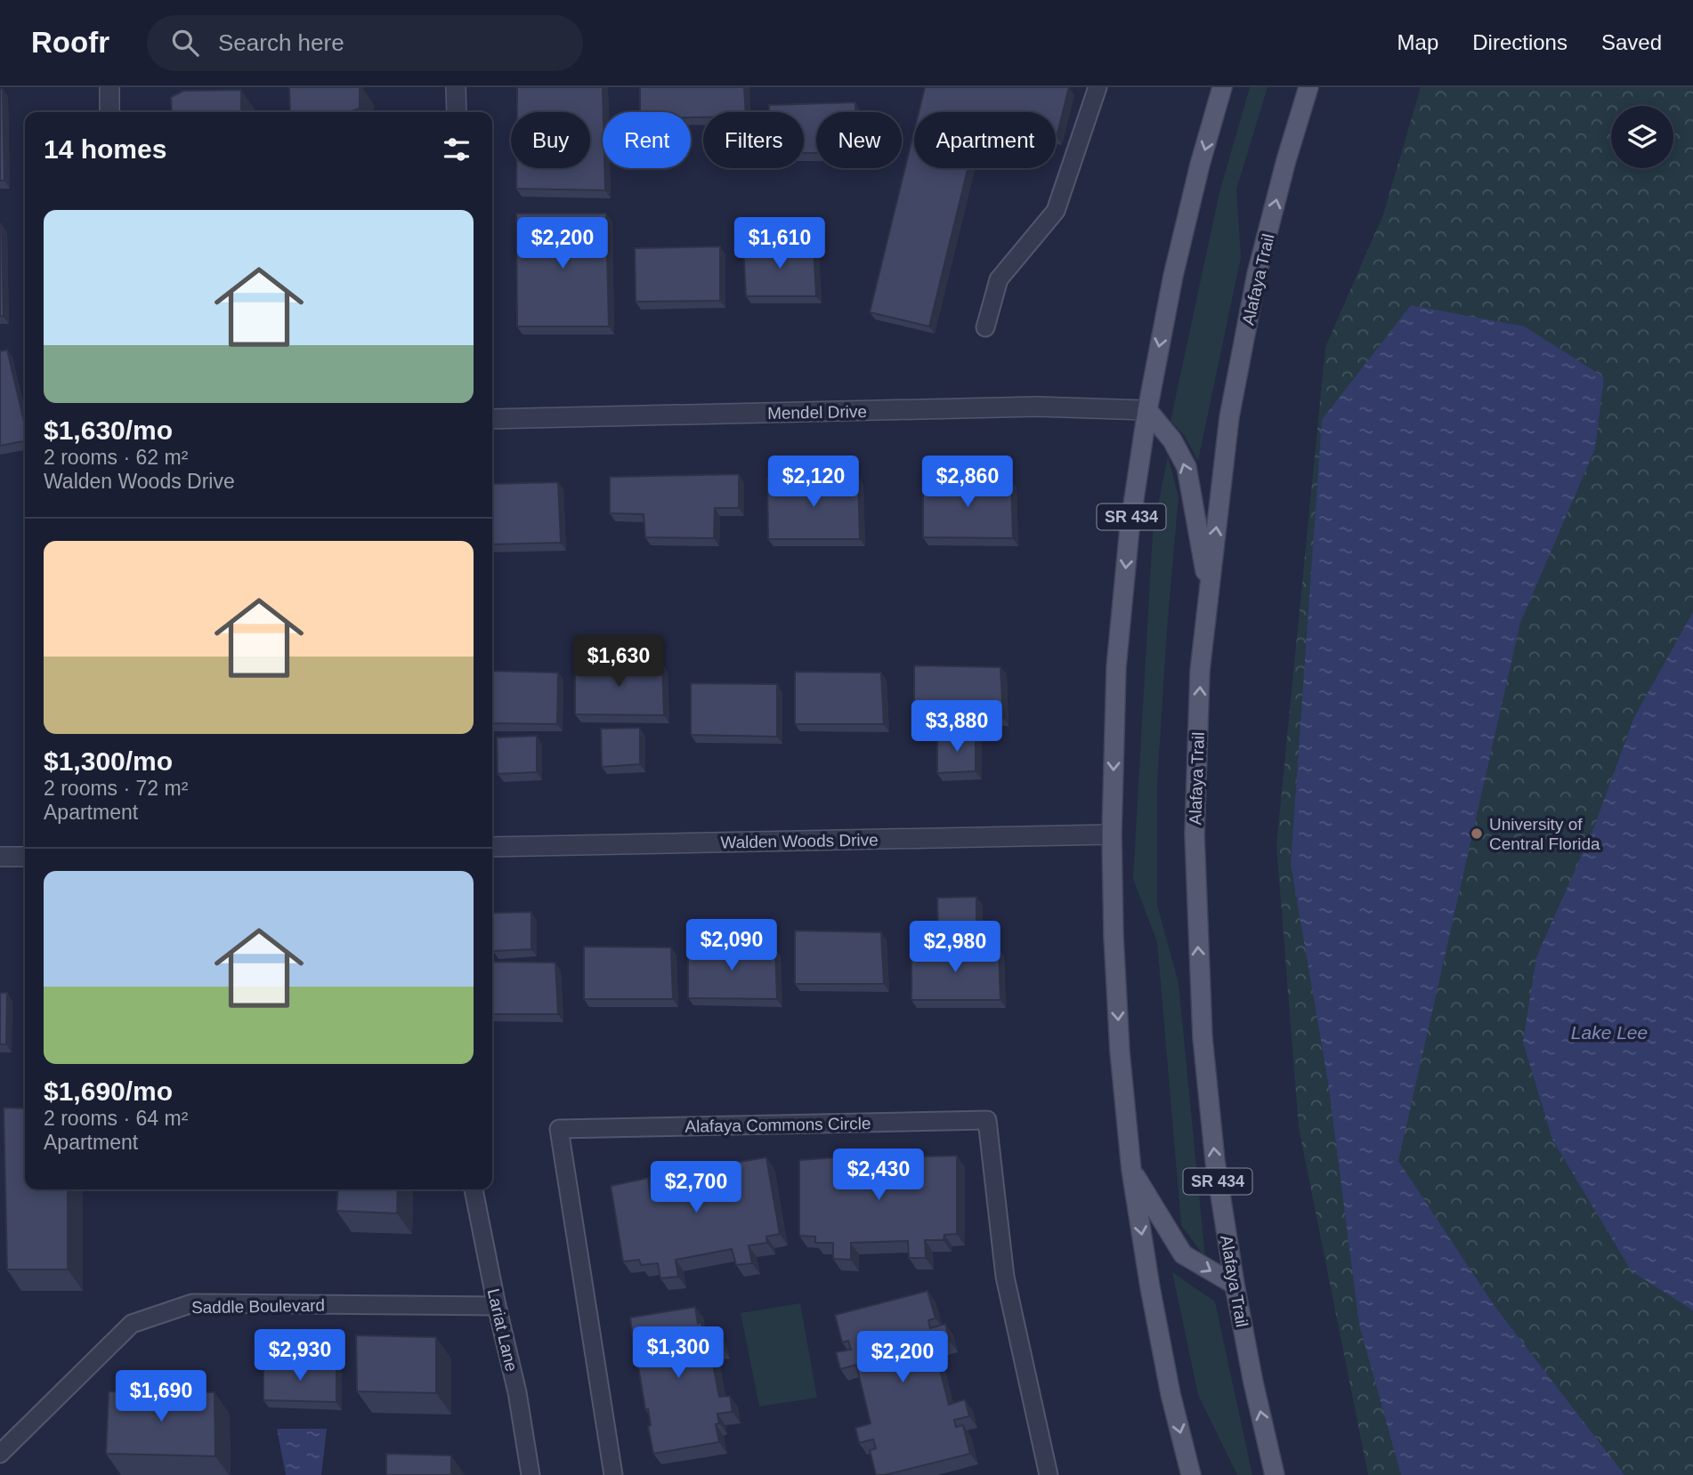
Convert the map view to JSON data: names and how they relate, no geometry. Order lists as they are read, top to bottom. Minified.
{"streets":{"main road":["Alafaya Trail","SR 434"],"street":["Mendel Drive","Walden Woods Drive"],"lane":["Alafaya Commons Circle","Saddle Boulevard","Lariat Lane"]},"crossings":[["Mendel Drive","SR 434"],["SR 434","Walden Woods Drive"],["Saddle Boulevard","Lariat Lane"]],"water":["Lake Lee"],"places":["University of Central Florida"],"page":{"header":"Roofr","search":"Search here","nav":["Map","Directions","Saved"],"chip":["Buy","Rent","Filters","New","Apartment"],"heading":"14 homes","list":[{"name":"$1,630/mo","note":"2 rooms · 62 m² · Walden Woods Drive"},{"name":"$1,300/mo","note":"2 rooms · 72 m² · Apartment"},{"name":"$1,690/mo","note":"2 rooms · 64 m² · Apartment"}],"price":["$2,200","$1,610","$2,120","$2,860","$1,630","$3,880","$2,090","$2,980","$2,430","$2,700","$1,300","$2,930","$2,200","$1,690"]}}
